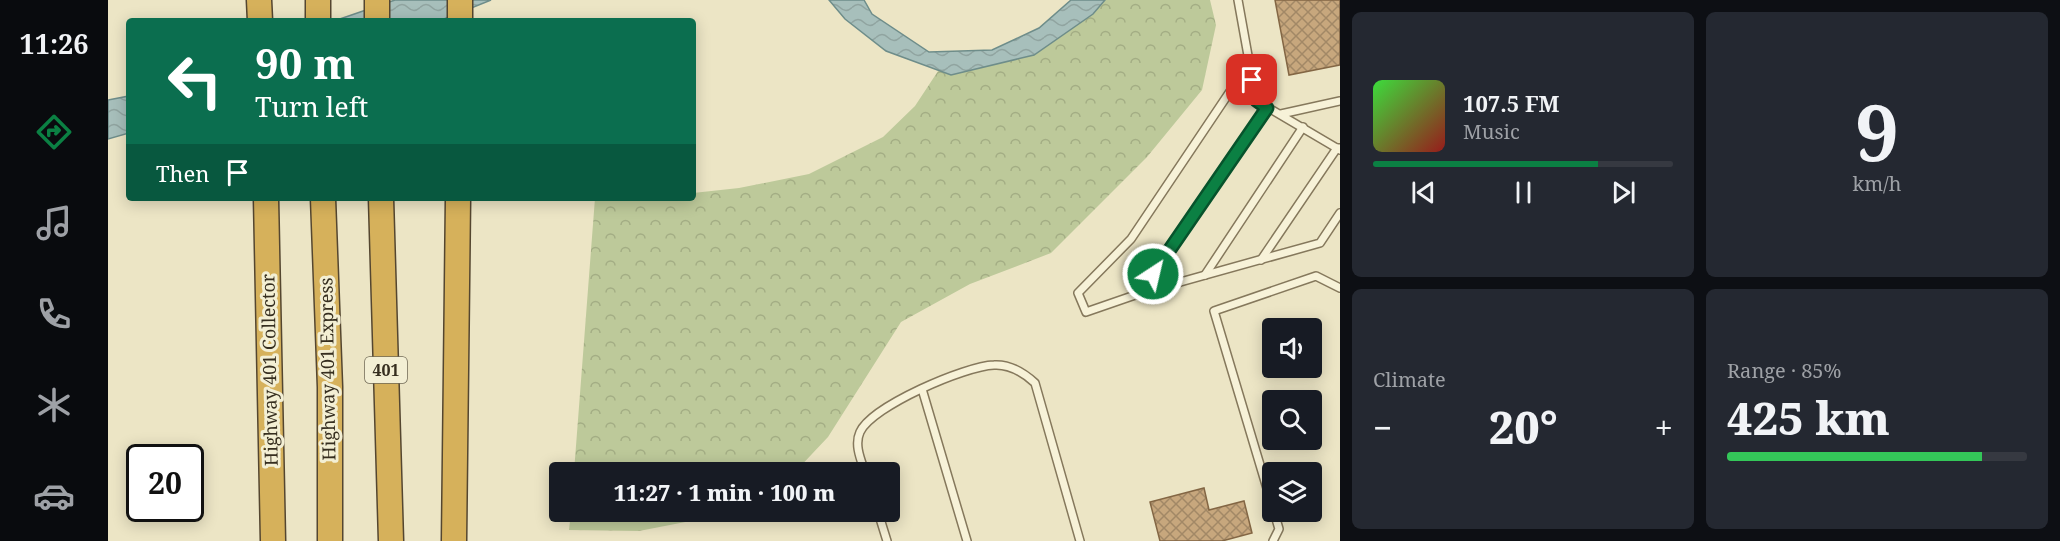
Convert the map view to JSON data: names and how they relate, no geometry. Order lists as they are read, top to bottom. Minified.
{"streets":{"highway":["Highway 401 Express","Highway 401 Collector","401"]},"page":{"tabs":"11:26","tile":[["9","km/h"],"Climate",["Range · 85%","425 km"]],"turn":["90 m","Turn left"],"song":["107.5 FM","Music"],"then":"Then","heat":["−","20°","+"],"limit":"20","trip":"11:27 · 1 min · 100 m"}}
